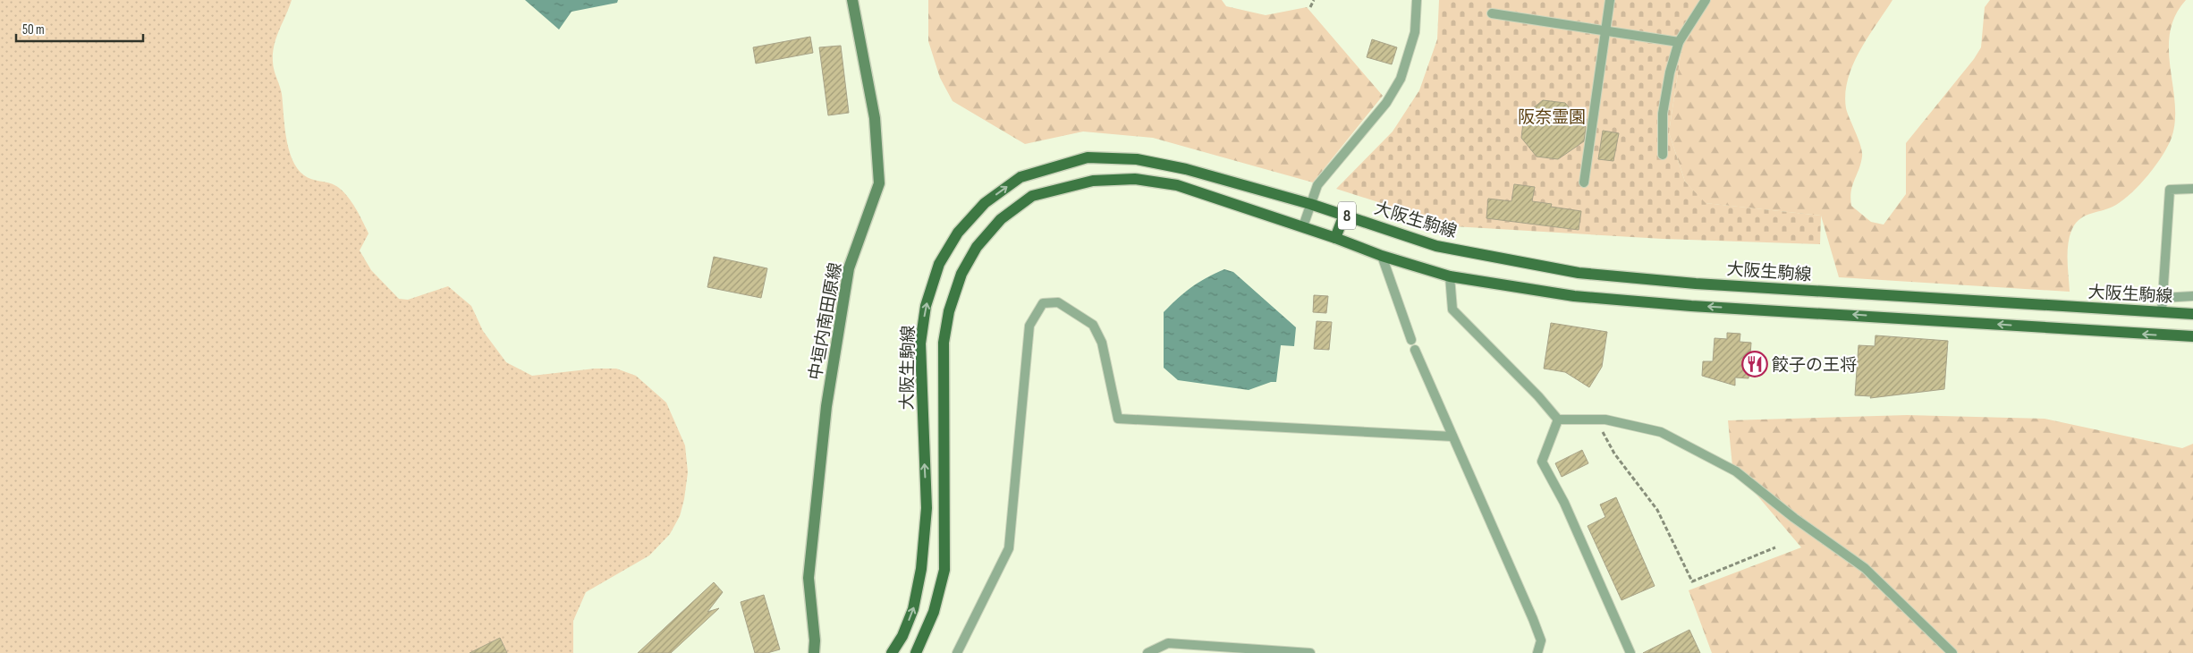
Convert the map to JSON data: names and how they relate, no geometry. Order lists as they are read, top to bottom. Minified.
{"streets":{"main road":["8","大阪生駒線","中垣内南田原線"]},"parks":["阪奈霊園"],"places":{"restaurant":["餃子の王将"]},"scale_bar":"50 m"}
